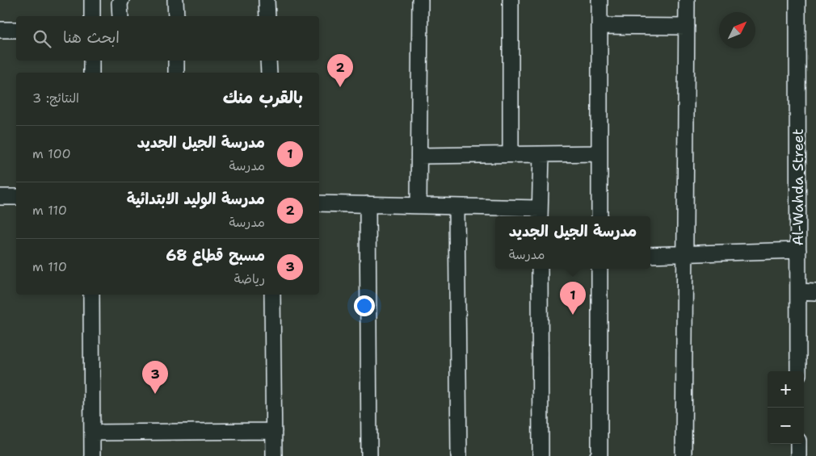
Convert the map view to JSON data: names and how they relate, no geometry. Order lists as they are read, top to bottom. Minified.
{"streets":{"street":["Al-Wahda Street"]},"north":"top right","page":{"search":"ابحث هنا","pins":["2","1","3"],"heading":["بالقرب منك","النتائج: 3"],"list":[{"mark":"1","name":"مدرسة الجيل الجديد","note":"مدرسة","value":"100 m"},{"mark":"2","name":"مدرسة الوليد الابتدائية","note":"مدرسة","value":"110 m"},{"mark":"3","name":"مسبح قطاع 68","note":"رياضة","value":"110 m"}],"popup":["مدرسة الجيل الجديد","مدرسة"],"map_buttons":["+","−"]}}
